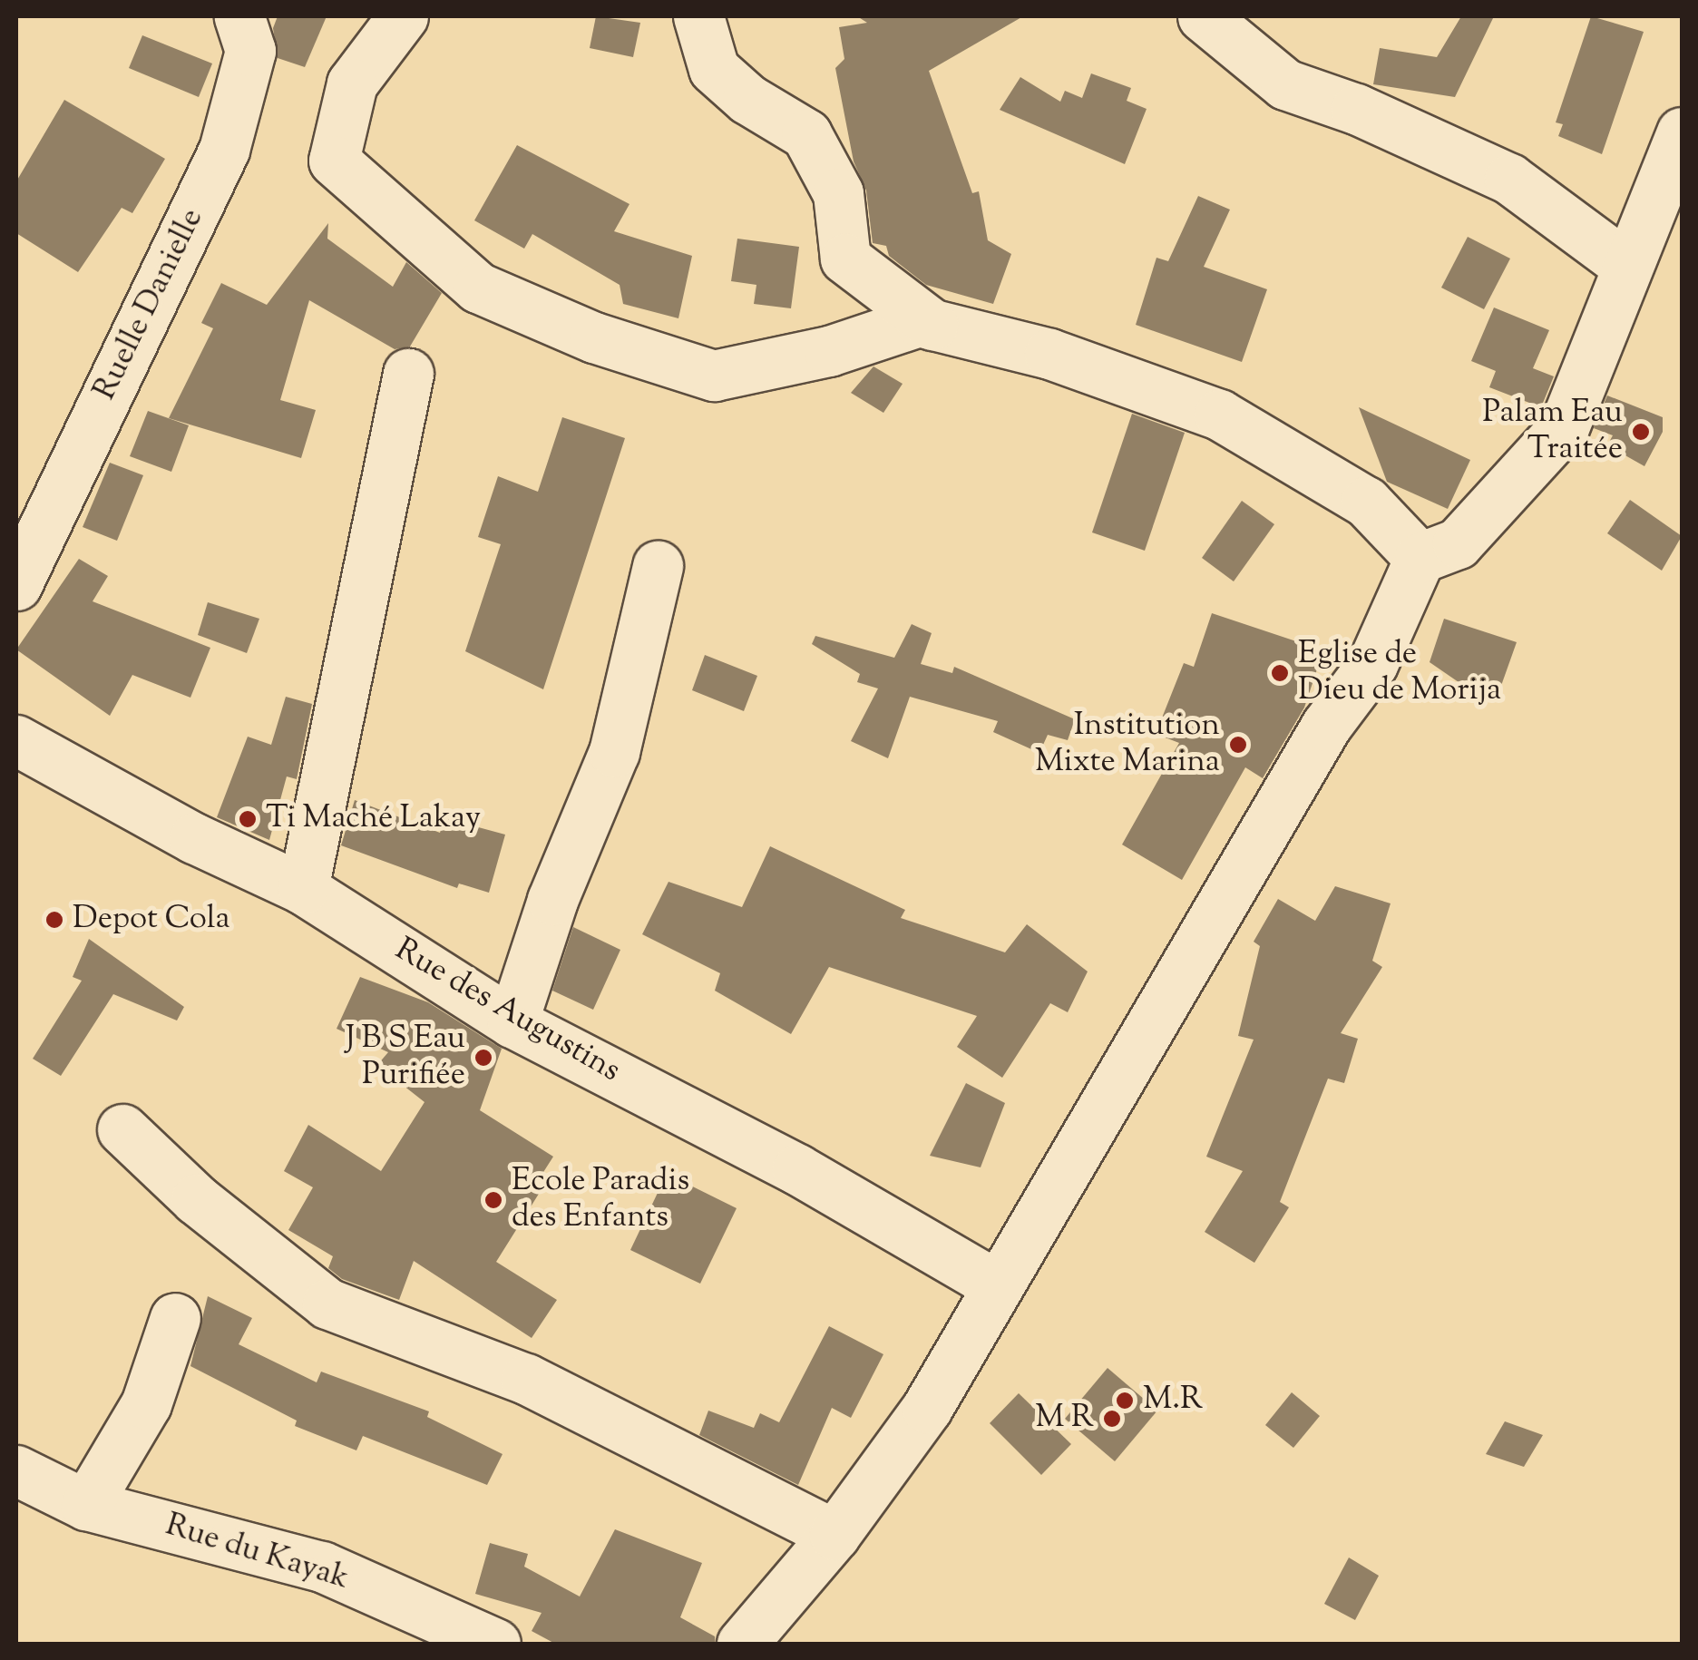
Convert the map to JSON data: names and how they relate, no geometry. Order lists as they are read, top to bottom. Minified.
{"streets":{"street":["Ruelle Danielle","Rue des Augustins","Rue du Kayak"]},"places":["Palam Eau Traitée","Eglise de Dieu de Morija","Institution Mixte Marina","Ti Maché Lakay","Depot Cola","J B S Eau Purifiée","Ecole Paradis des Enfants","M.R","M R"]}
